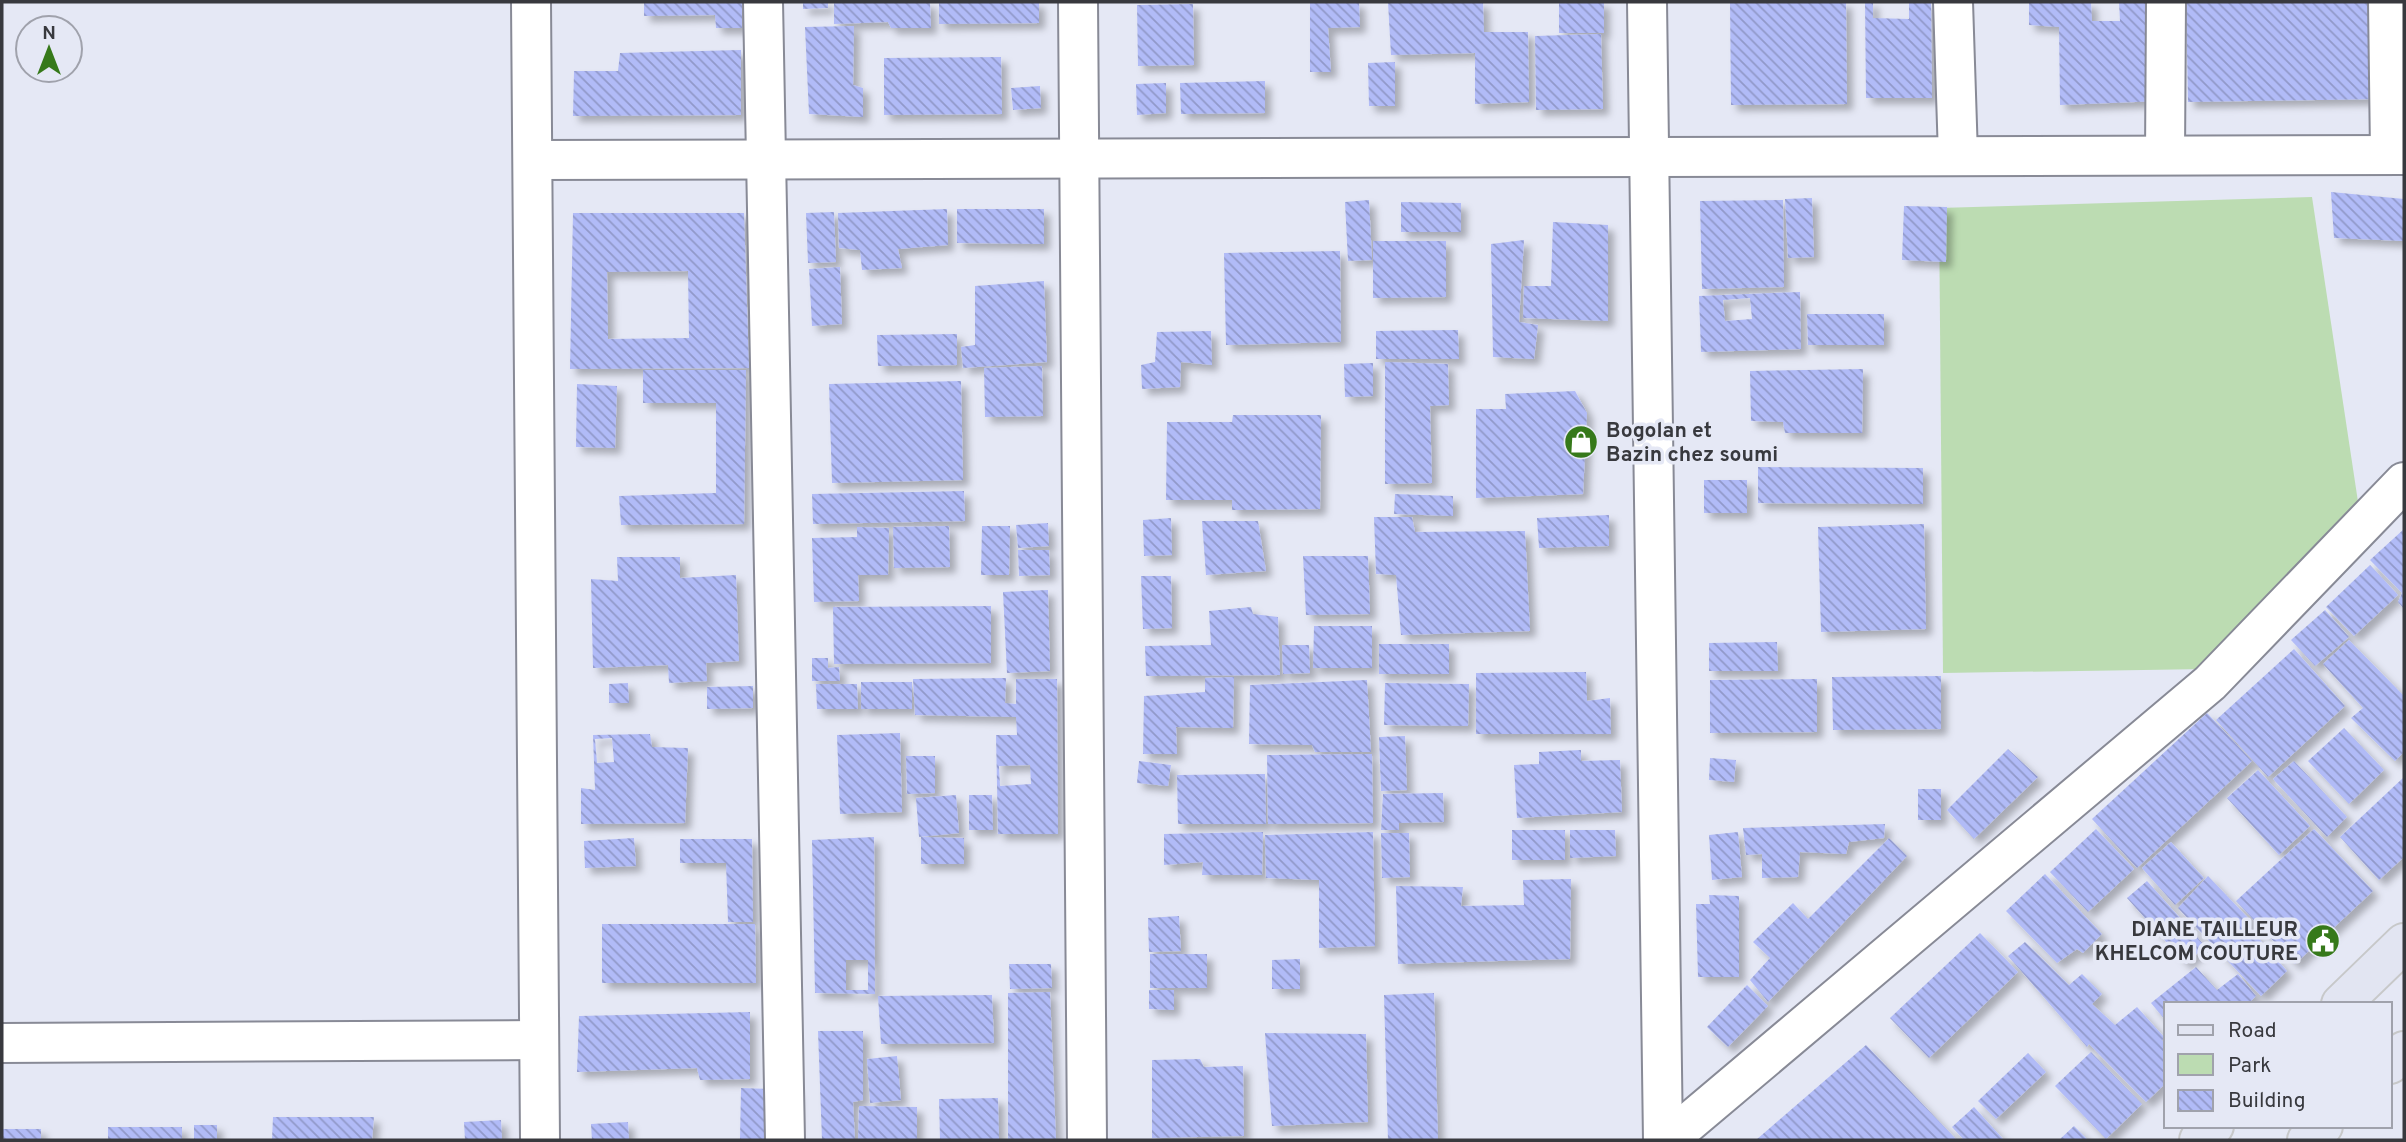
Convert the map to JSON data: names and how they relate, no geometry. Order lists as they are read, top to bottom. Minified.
{"places":{"shop":["Bogolan et Bazin chez soumi"],"public building":["DIANE TAILLEUR KHELCOM COUTURE"]},"legend":["Road","Park","Building"],"north":"top"}
